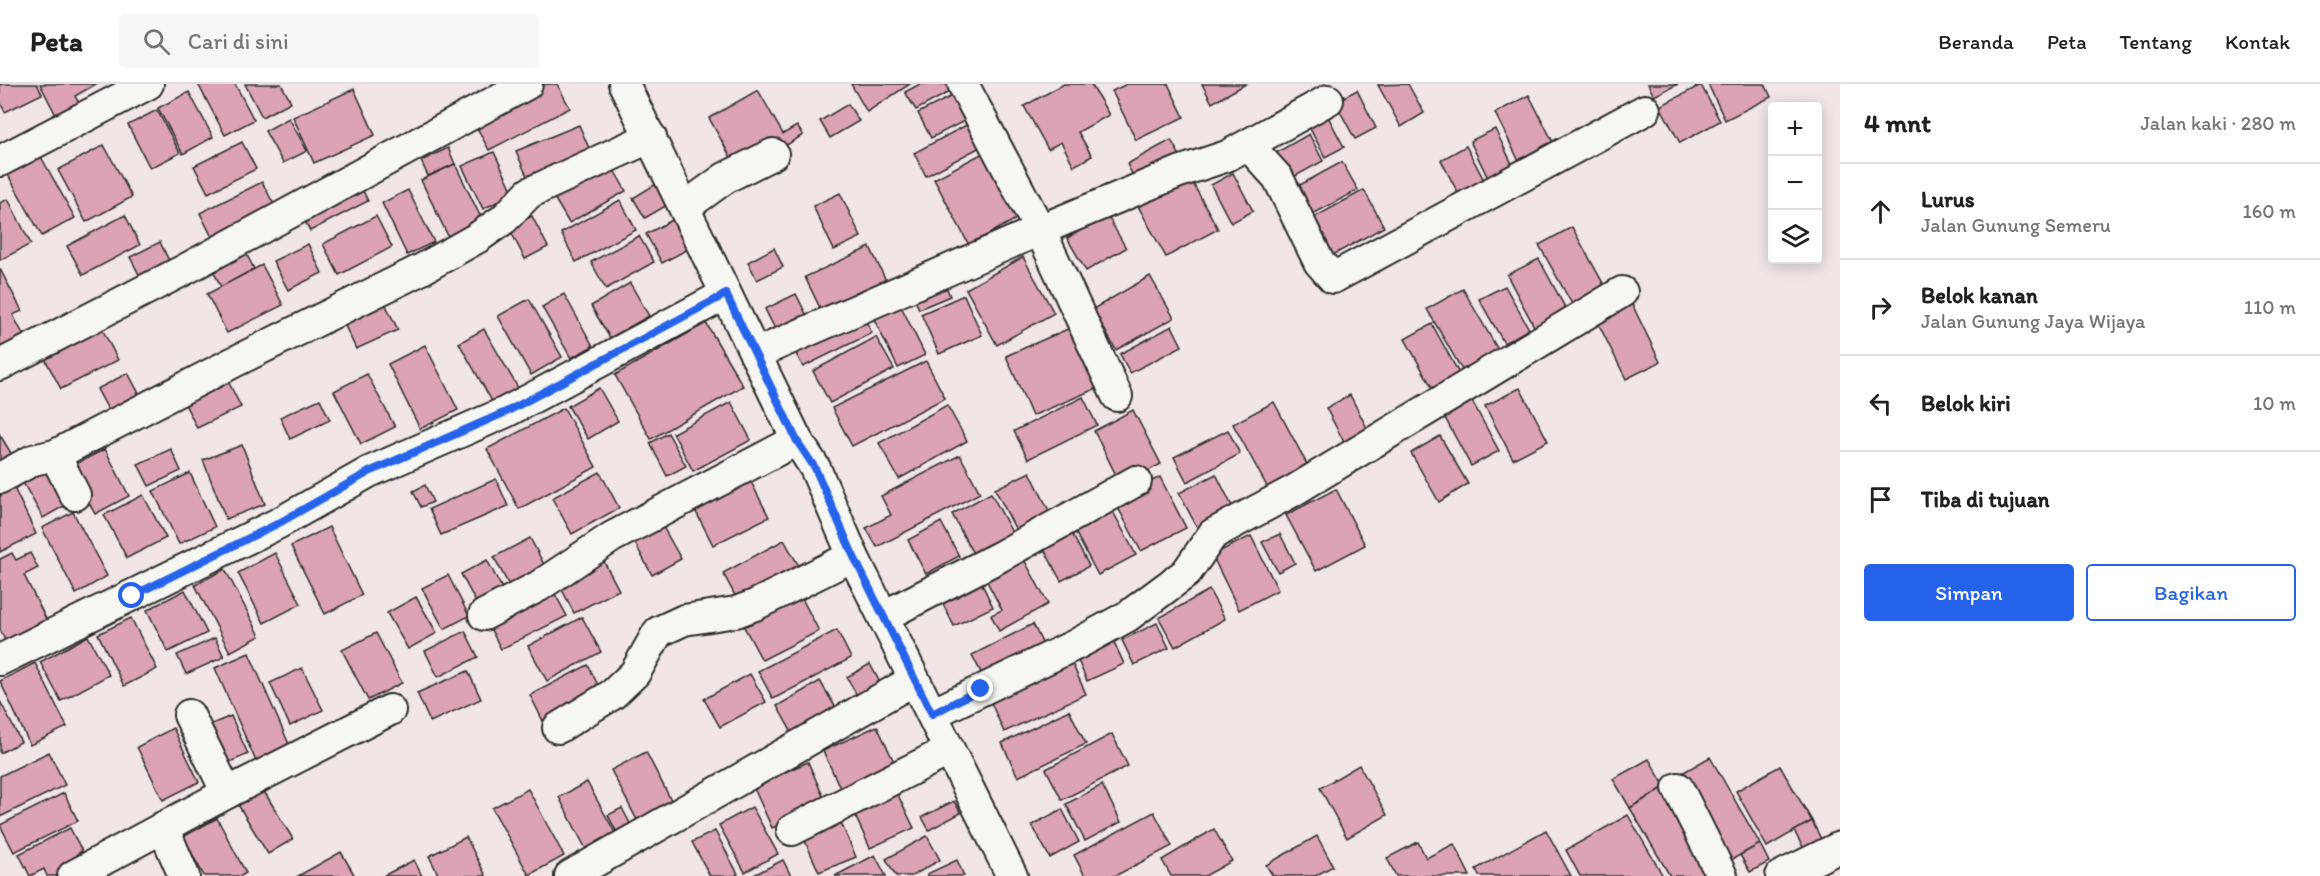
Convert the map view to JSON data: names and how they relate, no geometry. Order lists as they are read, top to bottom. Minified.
{"page":{"header":"Peta","search":"Cari di sini","nav":["Beranda","Peta","Tentang","Kontak"],"heading":["4 mnt","Jalan kaki · 280 m"],"map_buttons":["+","−"],"list":[["Lurus","Jalan Gunung Semeru","160 m"],["Belok kanan","Jalan Gunung Jaya Wijaya","110 m"],["Belok kiri","10 m"],"Tiba di tujuan"],"buttons":["Simpan","Bagikan"]}}
